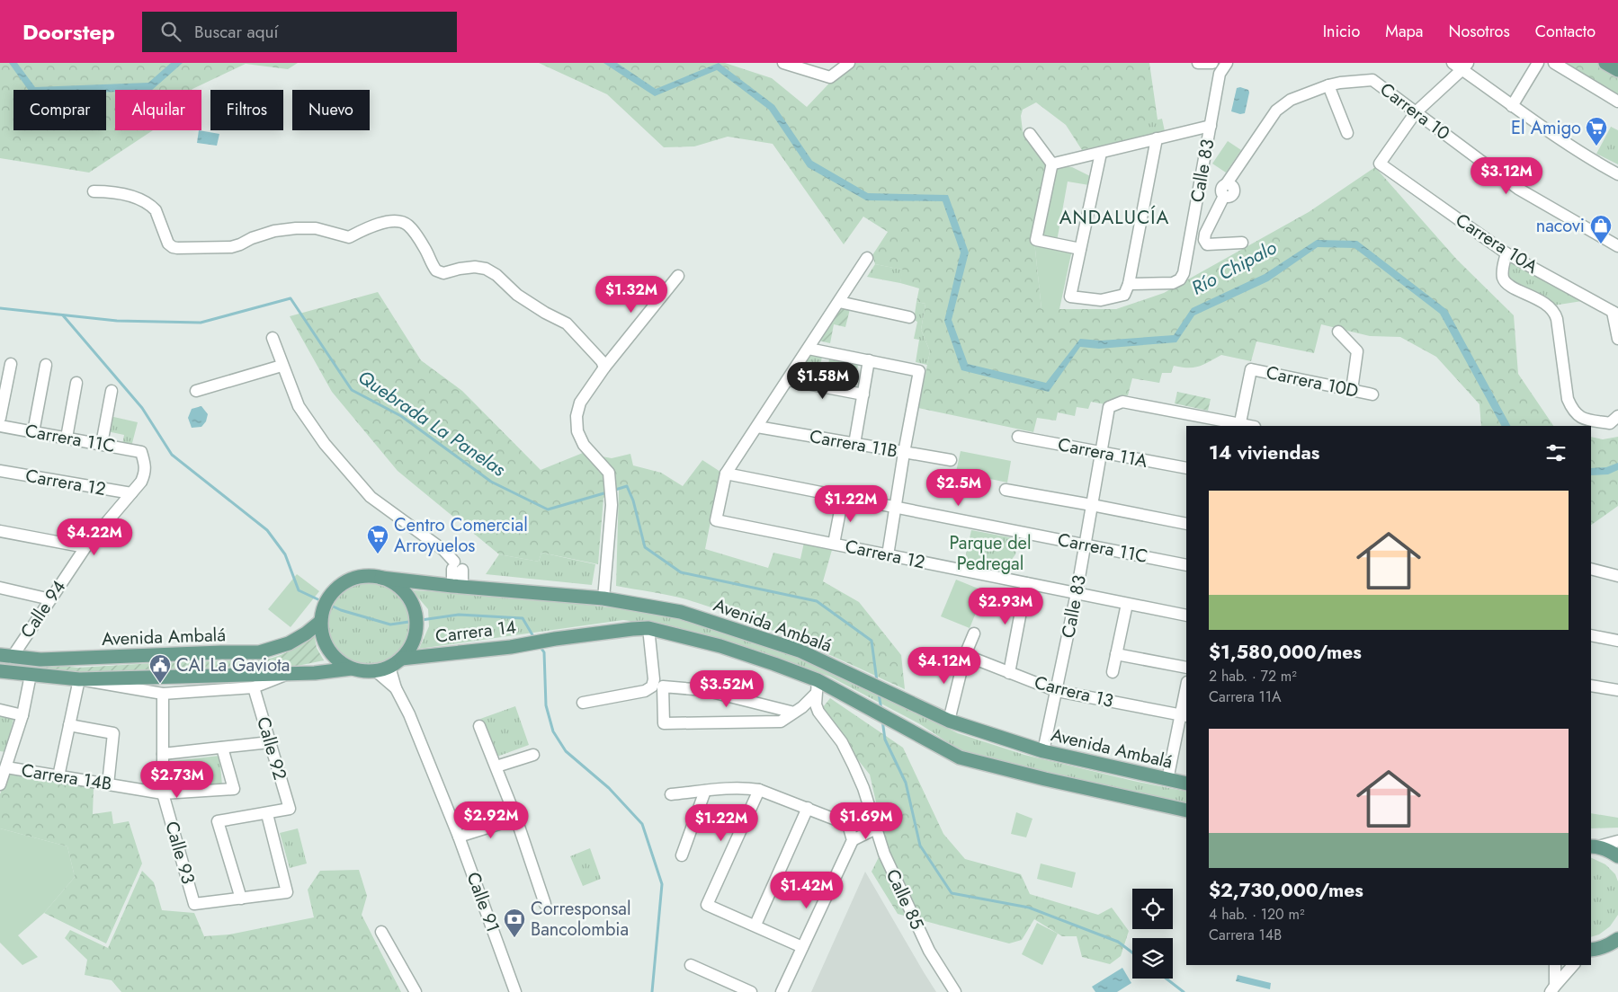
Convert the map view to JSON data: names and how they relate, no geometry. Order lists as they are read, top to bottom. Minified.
{"streets":{"main road":["Avenida Ambalá","Carrera 14"],"street":["Carrera 10","Calle 83","Carrera 10A","Carrera 10D","Carrera 11C","Carrera 11B","Carrera 11A","Carrera 12","Calle 94","Carrera 13","Calle 92","Carrera 14B","Calle 93","Calle 85","Calle 91"]},"crossings":[["Carrera 10","Carrera 10A"],["Calle 83","Carrera 10D"],["Calle 83","Carrera 11C"],["Calle 83","Carrera 11A"],["Calle 83","Carrera 12"],["Calle 83","Avenida Ambalá"],["Calle 83","Carrera 13"],["Carrera 11C","Carrera 12"],["Carrera 11C","Calle 94"],["Carrera 12","Calle 94"],["Calle 94","Avenida Ambalá"],["Avenida Ambalá","Carrera 14"],["Avenida Ambalá","Calle 85"],["Carrera 14B","Calle 93"]],"districts":["ANDALUCÍA"],"water":["Río Chipalo","Quebrada La Panelas"],"parks":["Parque del Pedregal"],"places":{"supermarket":["El Amigo","Centro Comercial Arroyuelos"],"shop":["nacovi"],"public building":["CAI La Gaviota"],"bank":["Corresponsal Bancolombia"]},"page":{"header":"Doorstep","search":"Buscar aquí","nav":["Inicio","Mapa","Nosotros","Contacto"],"chip":["Comprar","Alquilar","Filtros","Nuevo"],"price":["$3.12M","$1.32M","$1.58M","$2.5M","$1.22M","$4.22M","$2.93M","$4.12M","$3.52M","$2.73M","$2.92M","$1.69M","$1.22M","$1.42M"],"heading":"14 viviendas","list":[{"name":"$1,580,000/mes","note":"2 hab. · 72 m² · Carrera 11A"},{"name":"$2,730,000/mes","note":"4 hab. · 120 m² · Carrera 14B"}]}}
